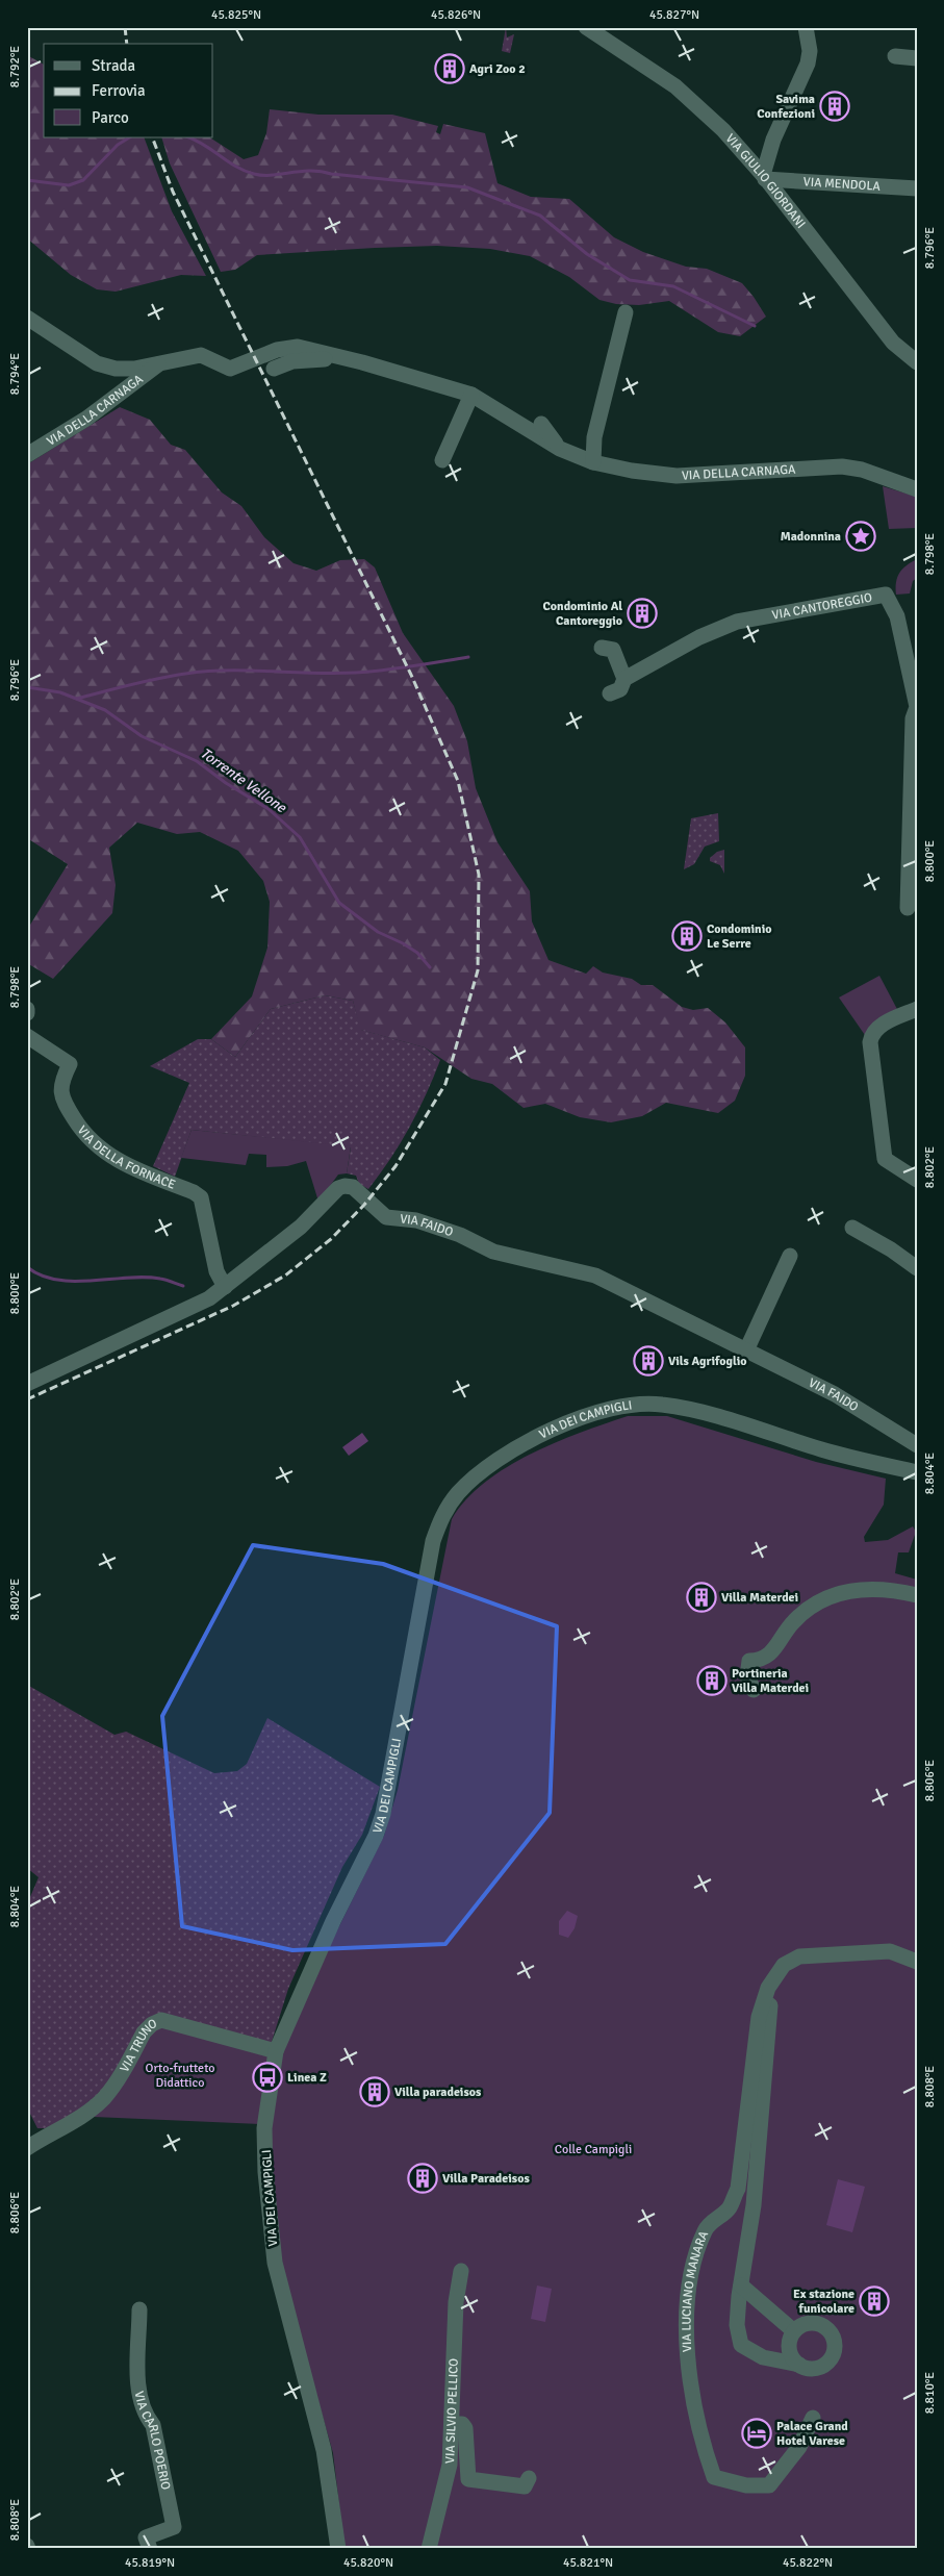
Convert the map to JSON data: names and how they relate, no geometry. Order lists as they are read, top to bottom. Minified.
{"streets":{"street":["VIA GIULIO GIORDANI","VIA MENDOLA","VIA DELLA CARNAGA","VIA CANTOREGGIO","VIA DELLA FORNACE","VIA FAIDO","VIA DEI CAMPIGLI","VIA TRUNO","VIA LUCIANO MANARA","VIA SILVIO PELLICO","VIA CARLO POERIO"]},"crossings":[["VIA GIULIO GIORDANI","VIA MENDOLA"],["VIA DELLA FORNACE","VIA FAIDO"],["VIA DEI CAMPIGLI","VIA TRUNO"]],"water":["Torrente Vellone"],"parks":["Orto-frutteto Didattico","Colle Campigli"],"places":{"building":["Agri Zoo 2","Savima Confezioni","Condominio Al Cantoreggio","Condominio Le Serre","Vils Agrifoglio","Villa Materdei","Portineria Villa Materdei","Villa paradeisos","Villa Paradeisos","Ex stazione funicolare"],"place":["Madonnina"],"bus stop":["Linea Z"],"hotel":["Palace Grand Hotel Varese"]},"legend":["Strada","Ferrovia","Parco"],"coordinates":["45.825°N","45.826°N","45.827°N","8.792°E","8.796°E","8.794°E","8.798°E","8.800°E","8.802°E","8.804°E","8.806°E","8.808°E","8.810°E","45.819°N","45.820°N","45.821°N","45.822°N"]}
